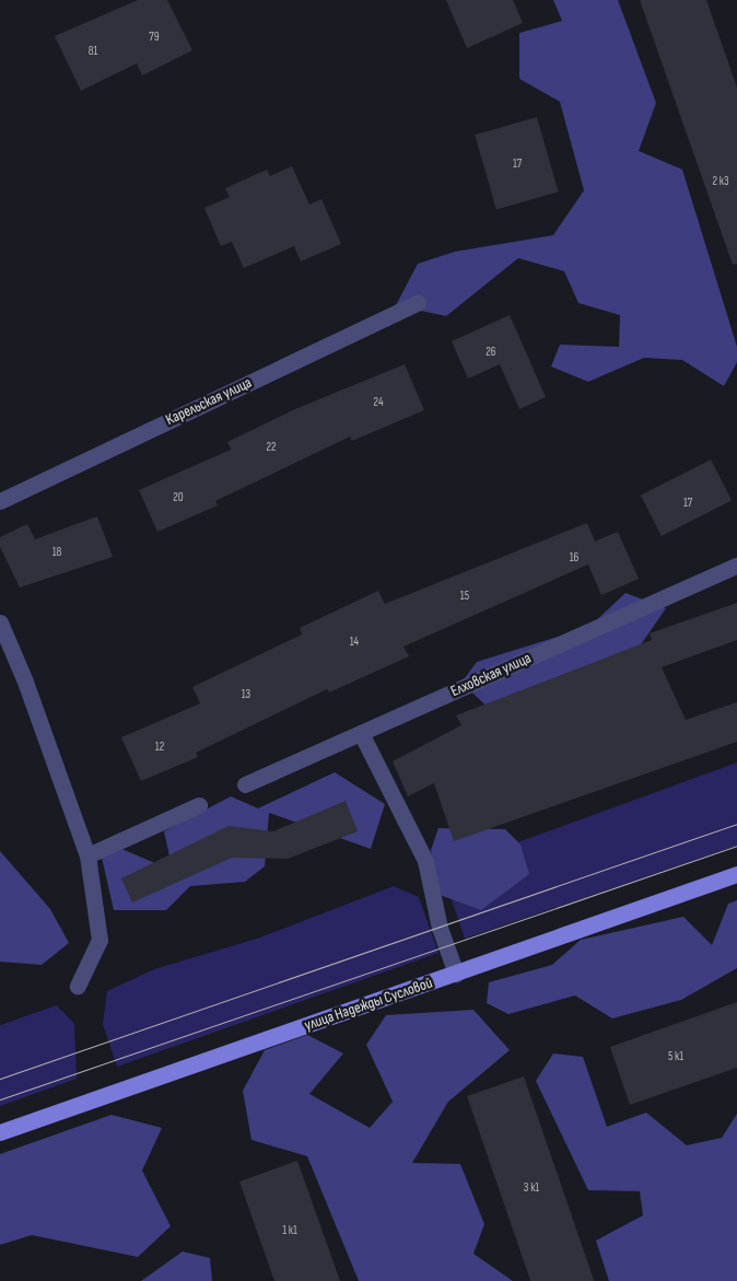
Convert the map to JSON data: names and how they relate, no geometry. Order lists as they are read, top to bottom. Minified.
{"streets":{"main road":["улица Надежды Сусловой"],"street":["Карельская улица","Елховская улица"]},"house_numbers":["79","81","17","2 к3","26","24","22","20","17","18","16","15","14","13","12","5 к1","3 к1","1 к1"]}
